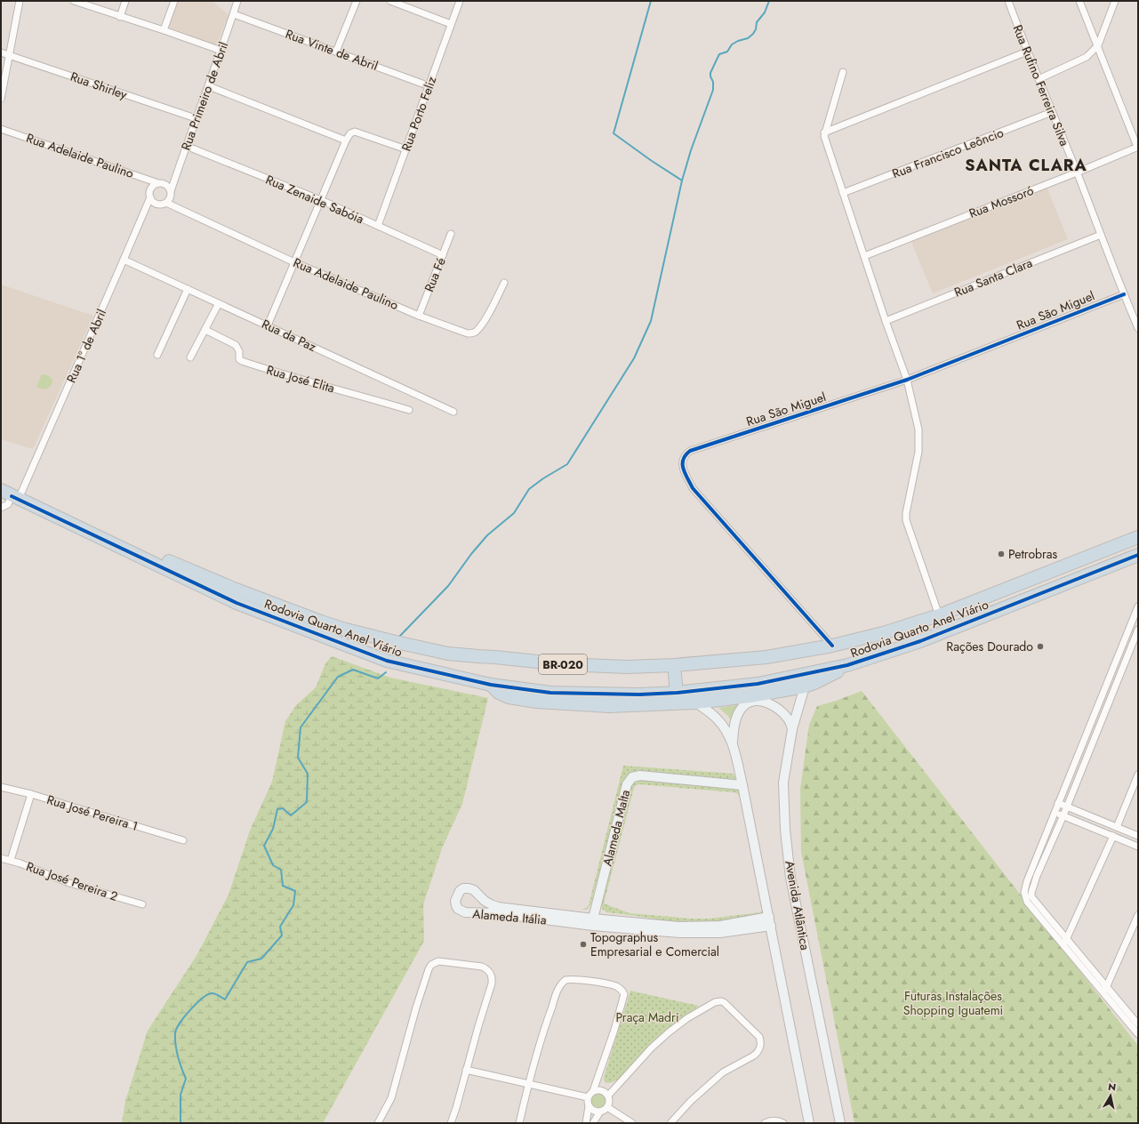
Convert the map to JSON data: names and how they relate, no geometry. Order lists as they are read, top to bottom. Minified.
{"streets":{"highway":["Rodovia Quarto Anel Viário","BR-020"],"street":["Rua Vinte de Abril","Rua Shirley","Rua Rufino Ferreira Silva","Rua Primeiro de Abril","Rua Porto Feliz","Rua Francisco Leôncio","Rua Adelaide Paulino","Rua Zenaide Sabóia","Rua Mossoró","Rua Fé","Rua Santa Clara","Rua São Miguel","Rua da Paz","Rua 1º de Abril","Rua José Elita","Rua José Pereira 1","Alameda Malta","Rua José Pereira 2","Avenida Atlântica","Alameda Itália"]},"crossings":[["Rua Vinte de Abril","Rua Primeiro de Abril"],["Rua Vinte de Abril","Rua Porto Feliz"],["Rua Shirley","Rua Primeiro de Abril"],["Rua Rufino Ferreira Silva","Rua Francisco Leôncio"],["Rua Rufino Ferreira Silva","Rua Mossoró"],["Rua Rufino Ferreira Silva","Rua Santa Clara"],["Rua Rufino Ferreira Silva","Rua São Miguel"],["Rua Primeiro de Abril","Rua Adelaide Paulino"],["Rua Primeiro de Abril","Rua Zenaide Sabóia"],["Rua Primeiro de Abril","Rua 1º de Abril"],["Rua Porto Feliz","Rua Zenaide Sabóia"],["Rua Adelaide Paulino","Rua Fé"],["Rua Adelaide Paulino","Rua 1º de Abril"],["Rua Zenaide Sabóia","Rua Fé"],["Rua São Miguel","Rodovia Quarto Anel Viário"],["Rua da Paz","Rua 1º de Abril"],["Rua 1º de Abril","Rodovia Quarto Anel Viário"],["Alameda Malta","Alameda Itália"]],"districts":["SANTA CLARA"],"parks":["Futuras Instalações Shopping Iguatemi","Praça Madri"],"places":["Petrobras","Rações Dourado","Topographus Empresarial e Comercial"],"north":"top"}
